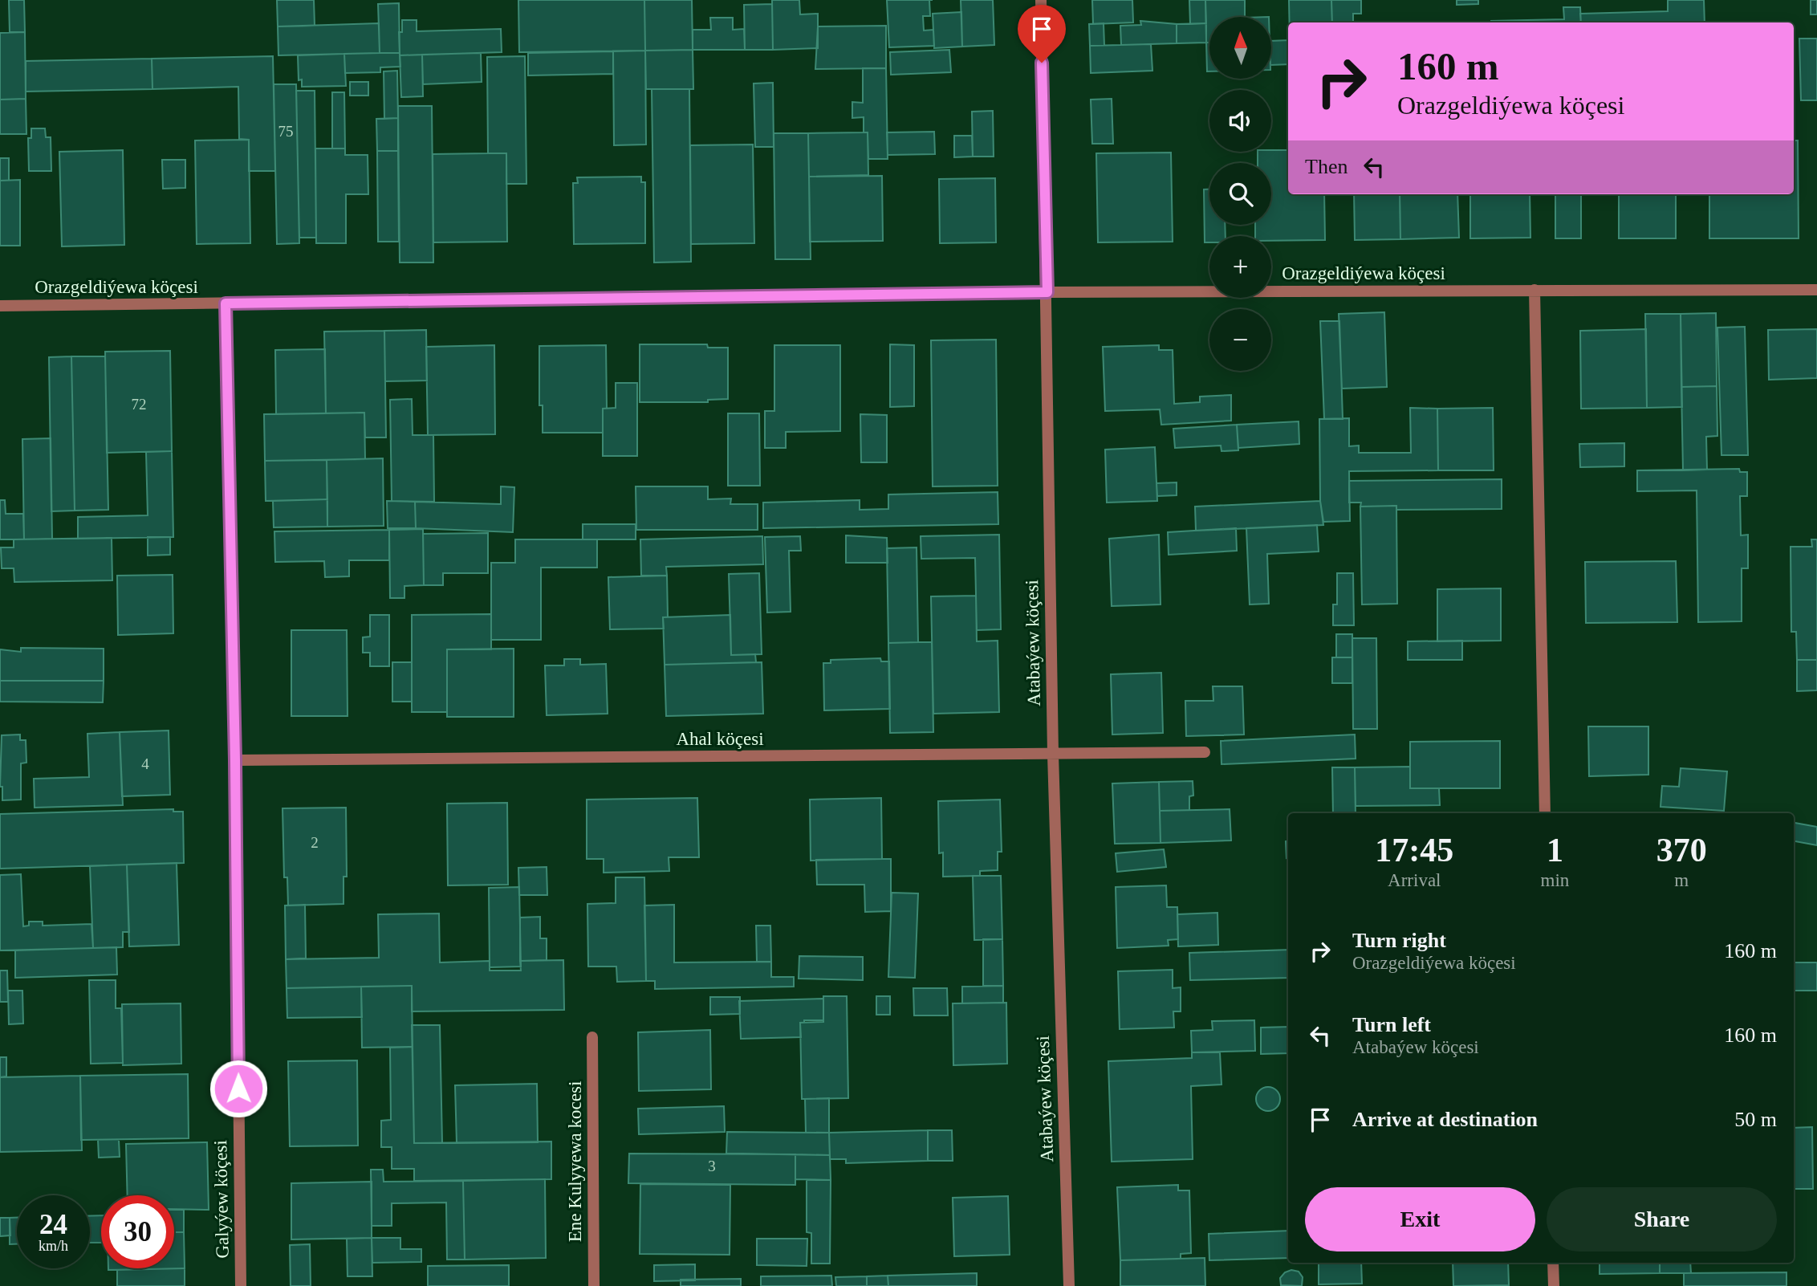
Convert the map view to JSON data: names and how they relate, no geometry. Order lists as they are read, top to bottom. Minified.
{"streets":{"street":["Orazgeldiýewa köçesi","Atabaýew köçesi","Ahal köçesi","Ene Kulyyewa kocesi","Galyýew köçesi"]},"crossings":[["Orazgeldiýewa köçesi","Atabaýew köçesi"],["Orazgeldiýewa köçesi","Galyýew köçesi"],["Atabaýew köçesi","Ahal köçesi"],["Ahal köçesi","Galyýew köçesi"]],"house_numbers":["75","72","4","2","3"],"north":"top","page":{"map_buttons":["+","−"],"turn":["160 m","Orazgeldiýewa köçesi"],"then":"Then","eta":["17:45","Arrival","1","min","370","m"],"list":[{"name":"Turn right","note":"Orazgeldiýewa köçesi","value":"160 m"},{"name":"Turn left","note":"Atabaýew köçesi","value":"160 m"},{"name":"Arrive at destination","value":"50 m"}],"buttons":["Exit","Share"],"speed":"24 km/h","limit":"30"}}
